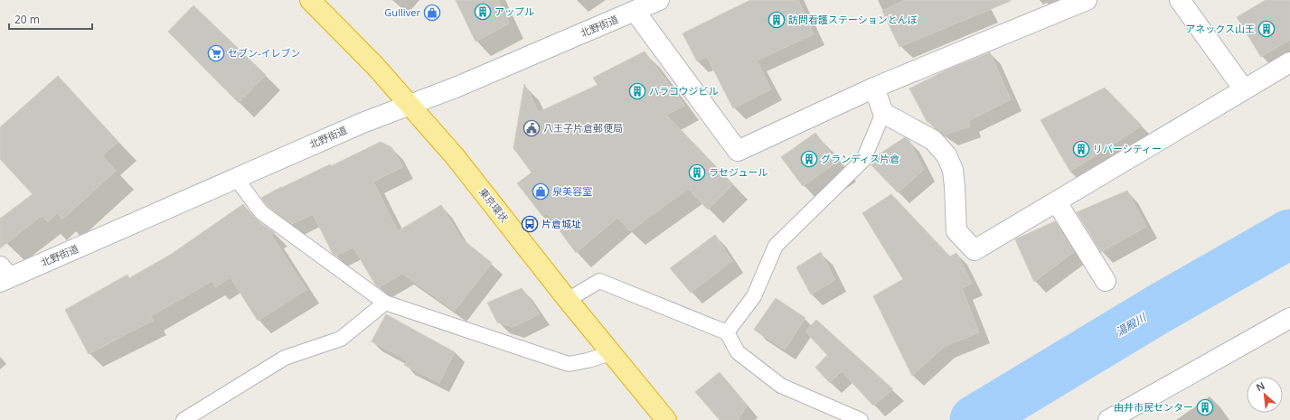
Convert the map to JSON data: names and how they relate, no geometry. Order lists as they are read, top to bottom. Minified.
{"streets":{"highway":["東京環状"],"street":["北野街道"]},"crossings":[["北野街道","東京環状"]],"water":["湯殿川"],"places":{"building":["アップル","訪問看護ステーションとんぼ","アネックス山王","ハラコウジビル","リバーシティー","グランディス片倉","ラセジュール","由井市民センター"],"shop":["Gulliver","泉美容室"],"supermarket":["セブン-イレブン"],"public building":["八王子片倉郵便局"],"bus stop":["片倉城址"]},"scale_bar":"20 m","north":"top left"}
